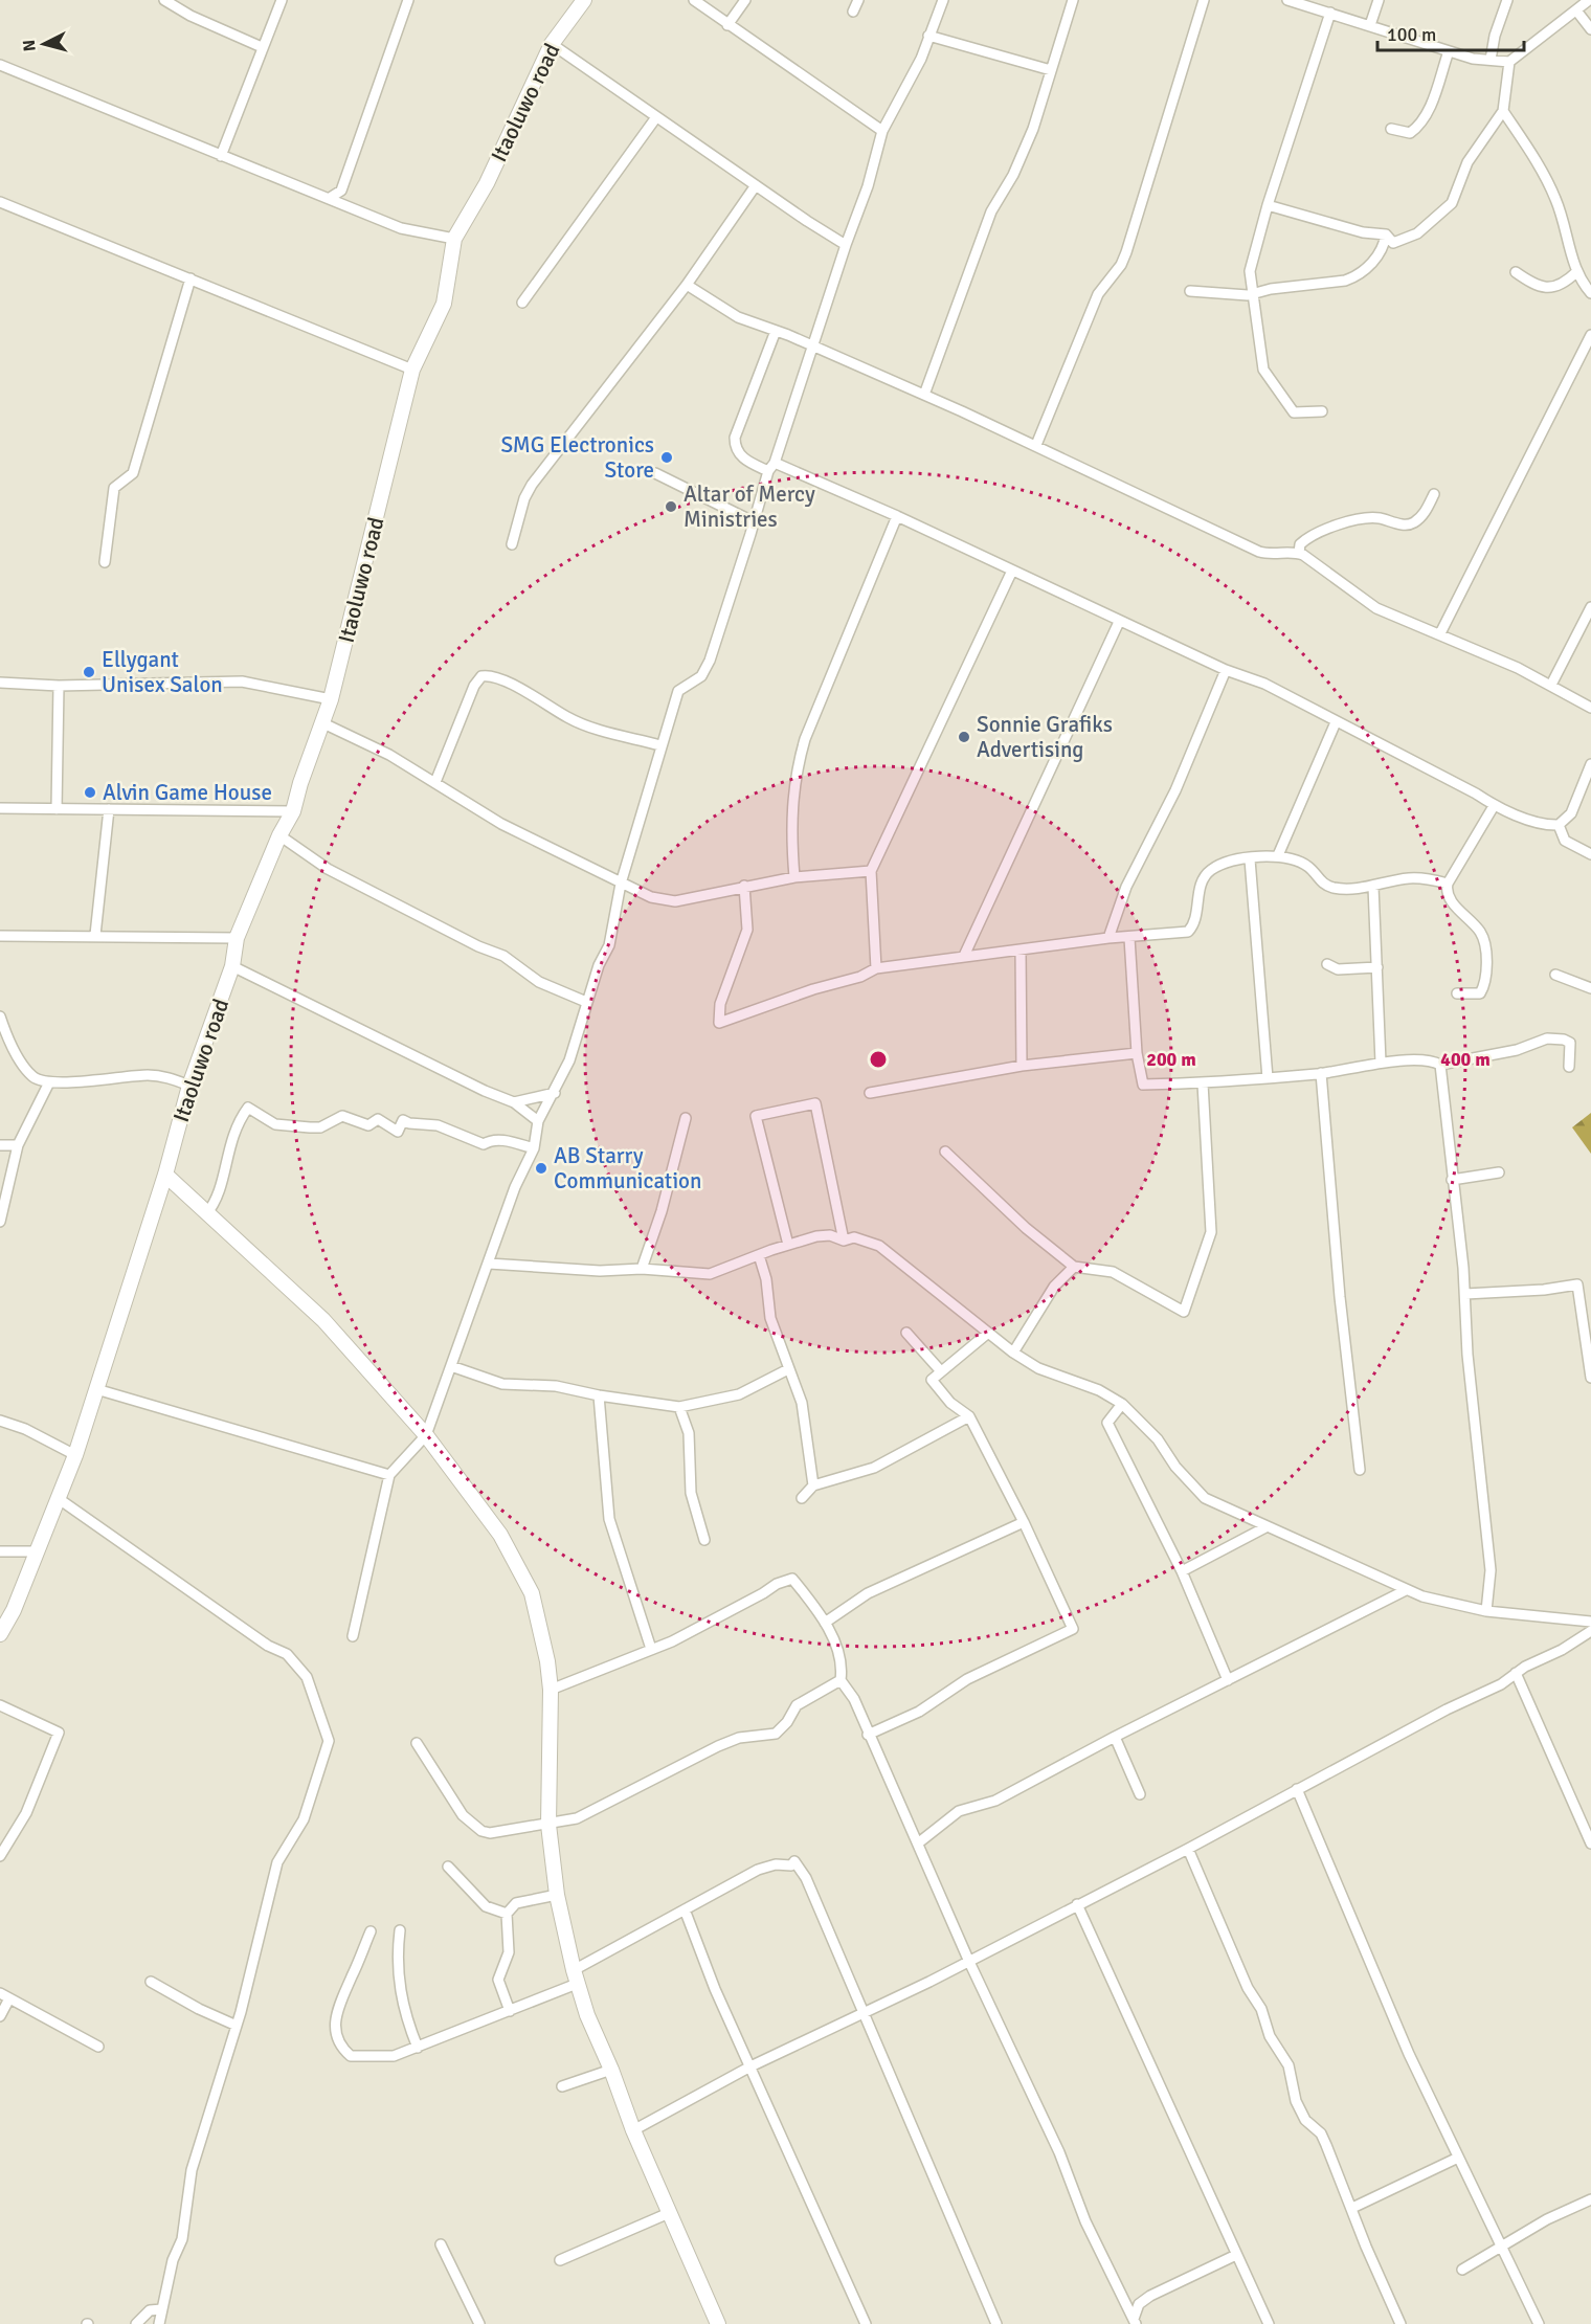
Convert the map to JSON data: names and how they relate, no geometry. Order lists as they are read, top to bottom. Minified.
{"streets":{"street":["Itaoluwo road"]},"places":["SMG Electronics Store","Altar of Mercy Ministries","Ellygant Unisex Salon","Sonnie Grafiks Advertising","Alvin Game House","AB Starry Communication"],"scale_bar":"100 m","north":"left","rings":["200 m","400 m"]}
